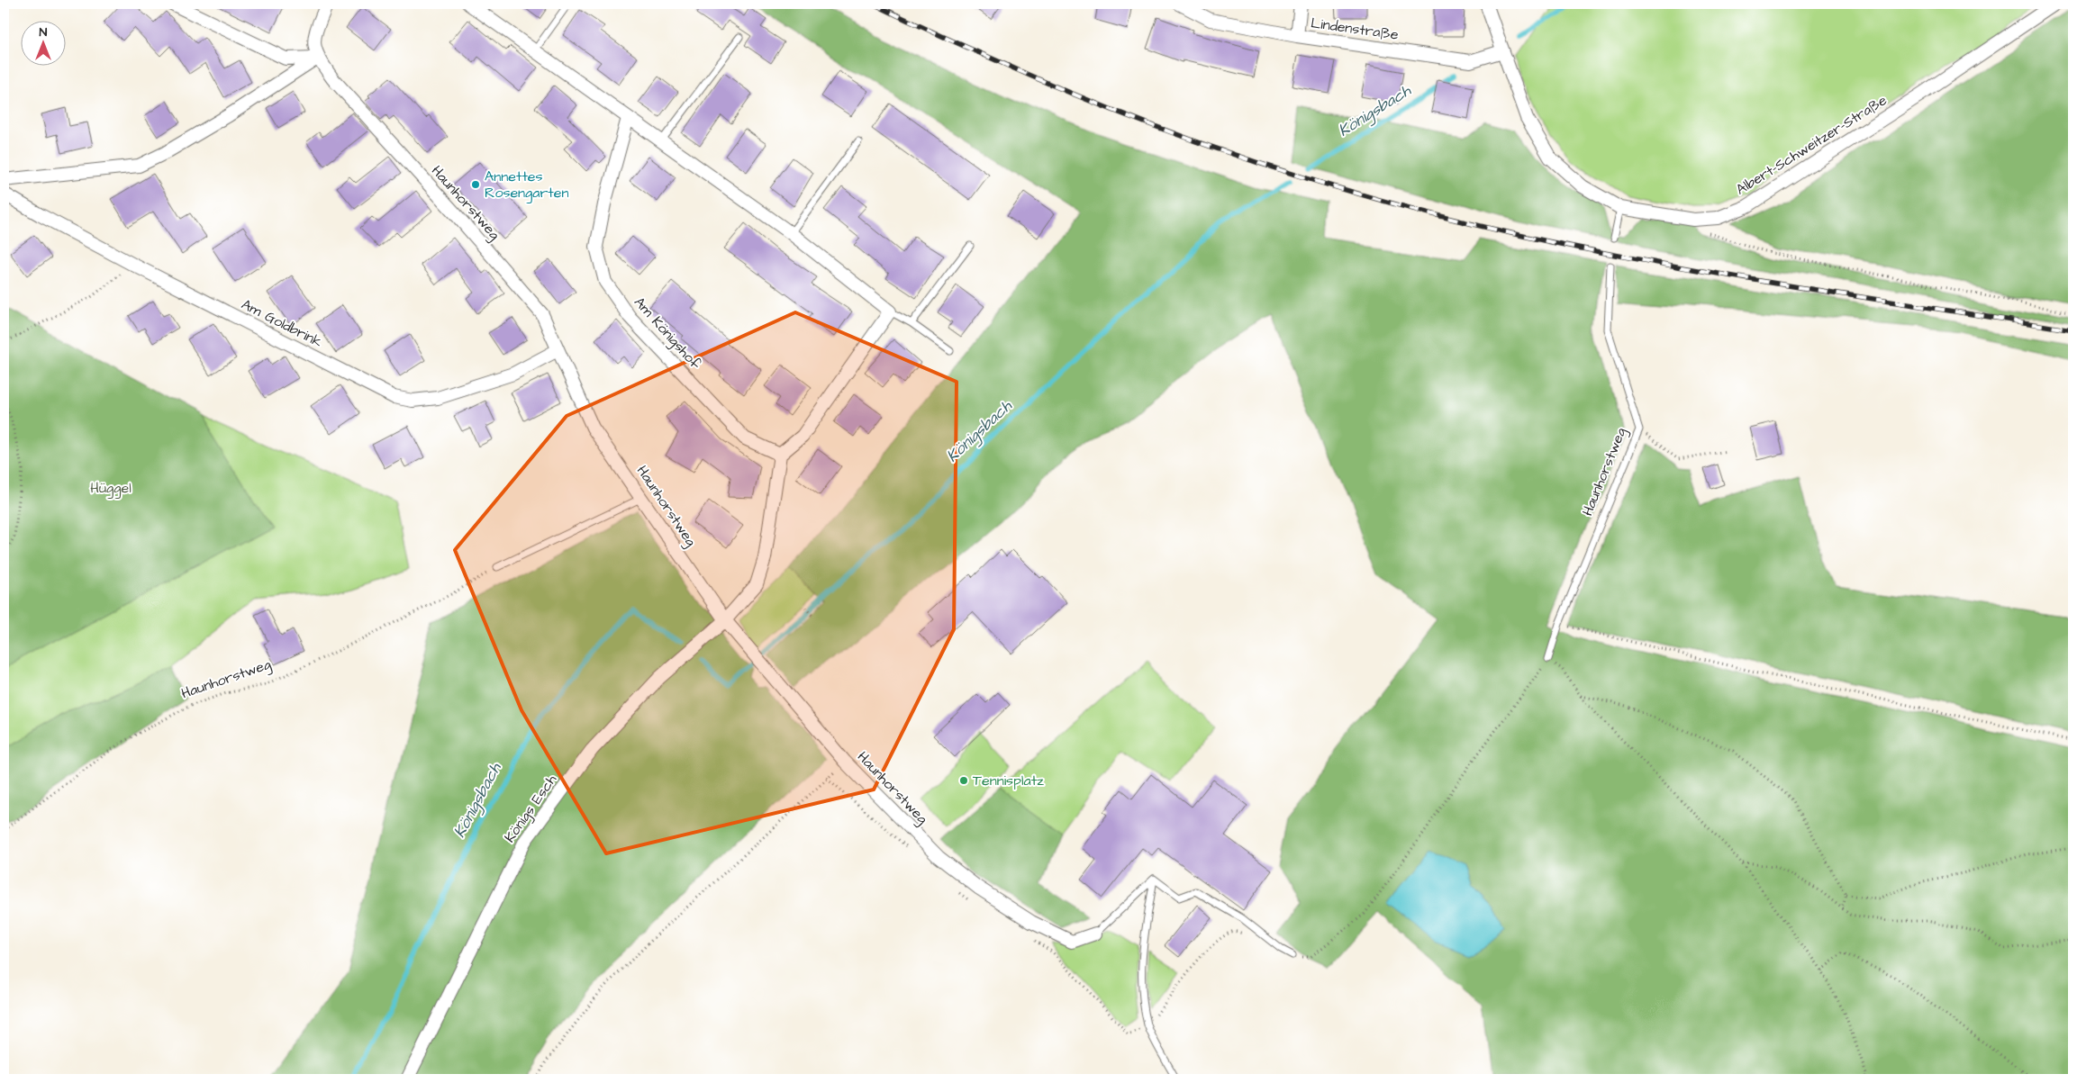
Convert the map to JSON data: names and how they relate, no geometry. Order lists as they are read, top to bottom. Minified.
{"streets":{"street":["Lindenstraße","Albert-Schweitzer-Straße","Haunhorstweg","Am Goldbrink","Am Königshof","Königs Esch"]},"crossings":[["Lindenstraße","Albert-Schweitzer-Straße"],["Haunhorstweg","Am Goldbrink"],["Haunhorstweg","Königs Esch"]],"water":["Königsbach"],"parks":["Hüggel"],"places":["Annettes Rosengarten","Tennisplatz"],"north":"top"}
